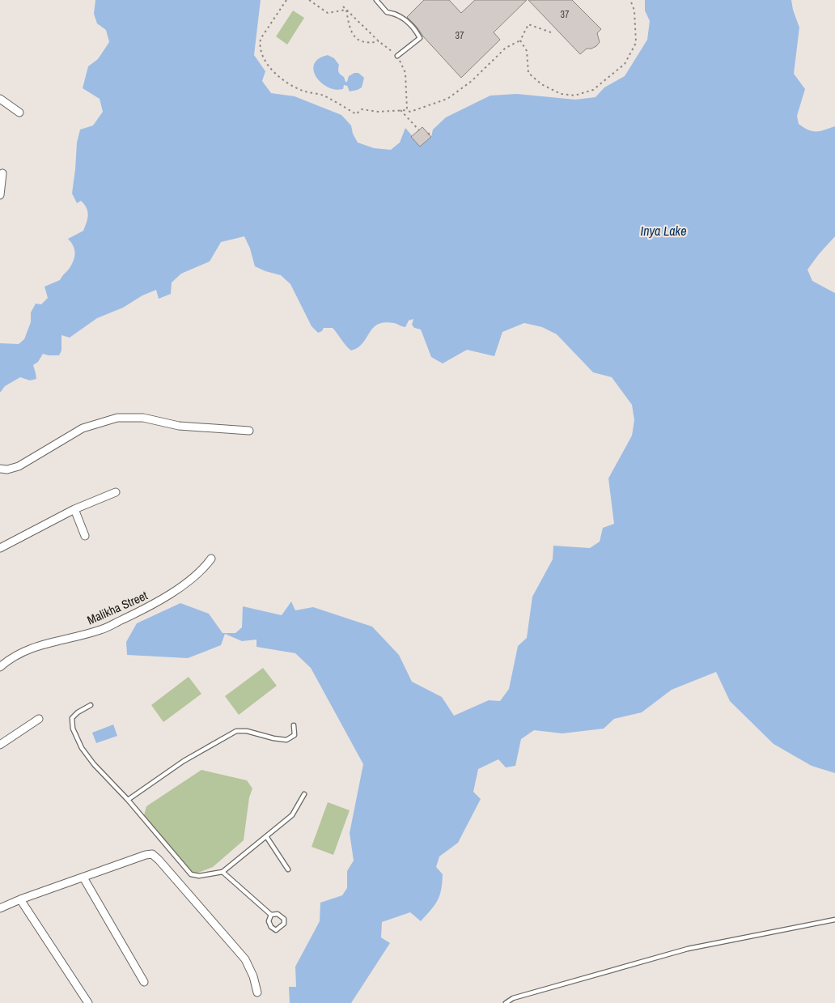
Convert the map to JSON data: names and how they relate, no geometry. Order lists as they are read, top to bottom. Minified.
{"streets":{"street":["Malikha Street"]},"water":["Inya Lake"],"house_numbers":["37","37"]}
